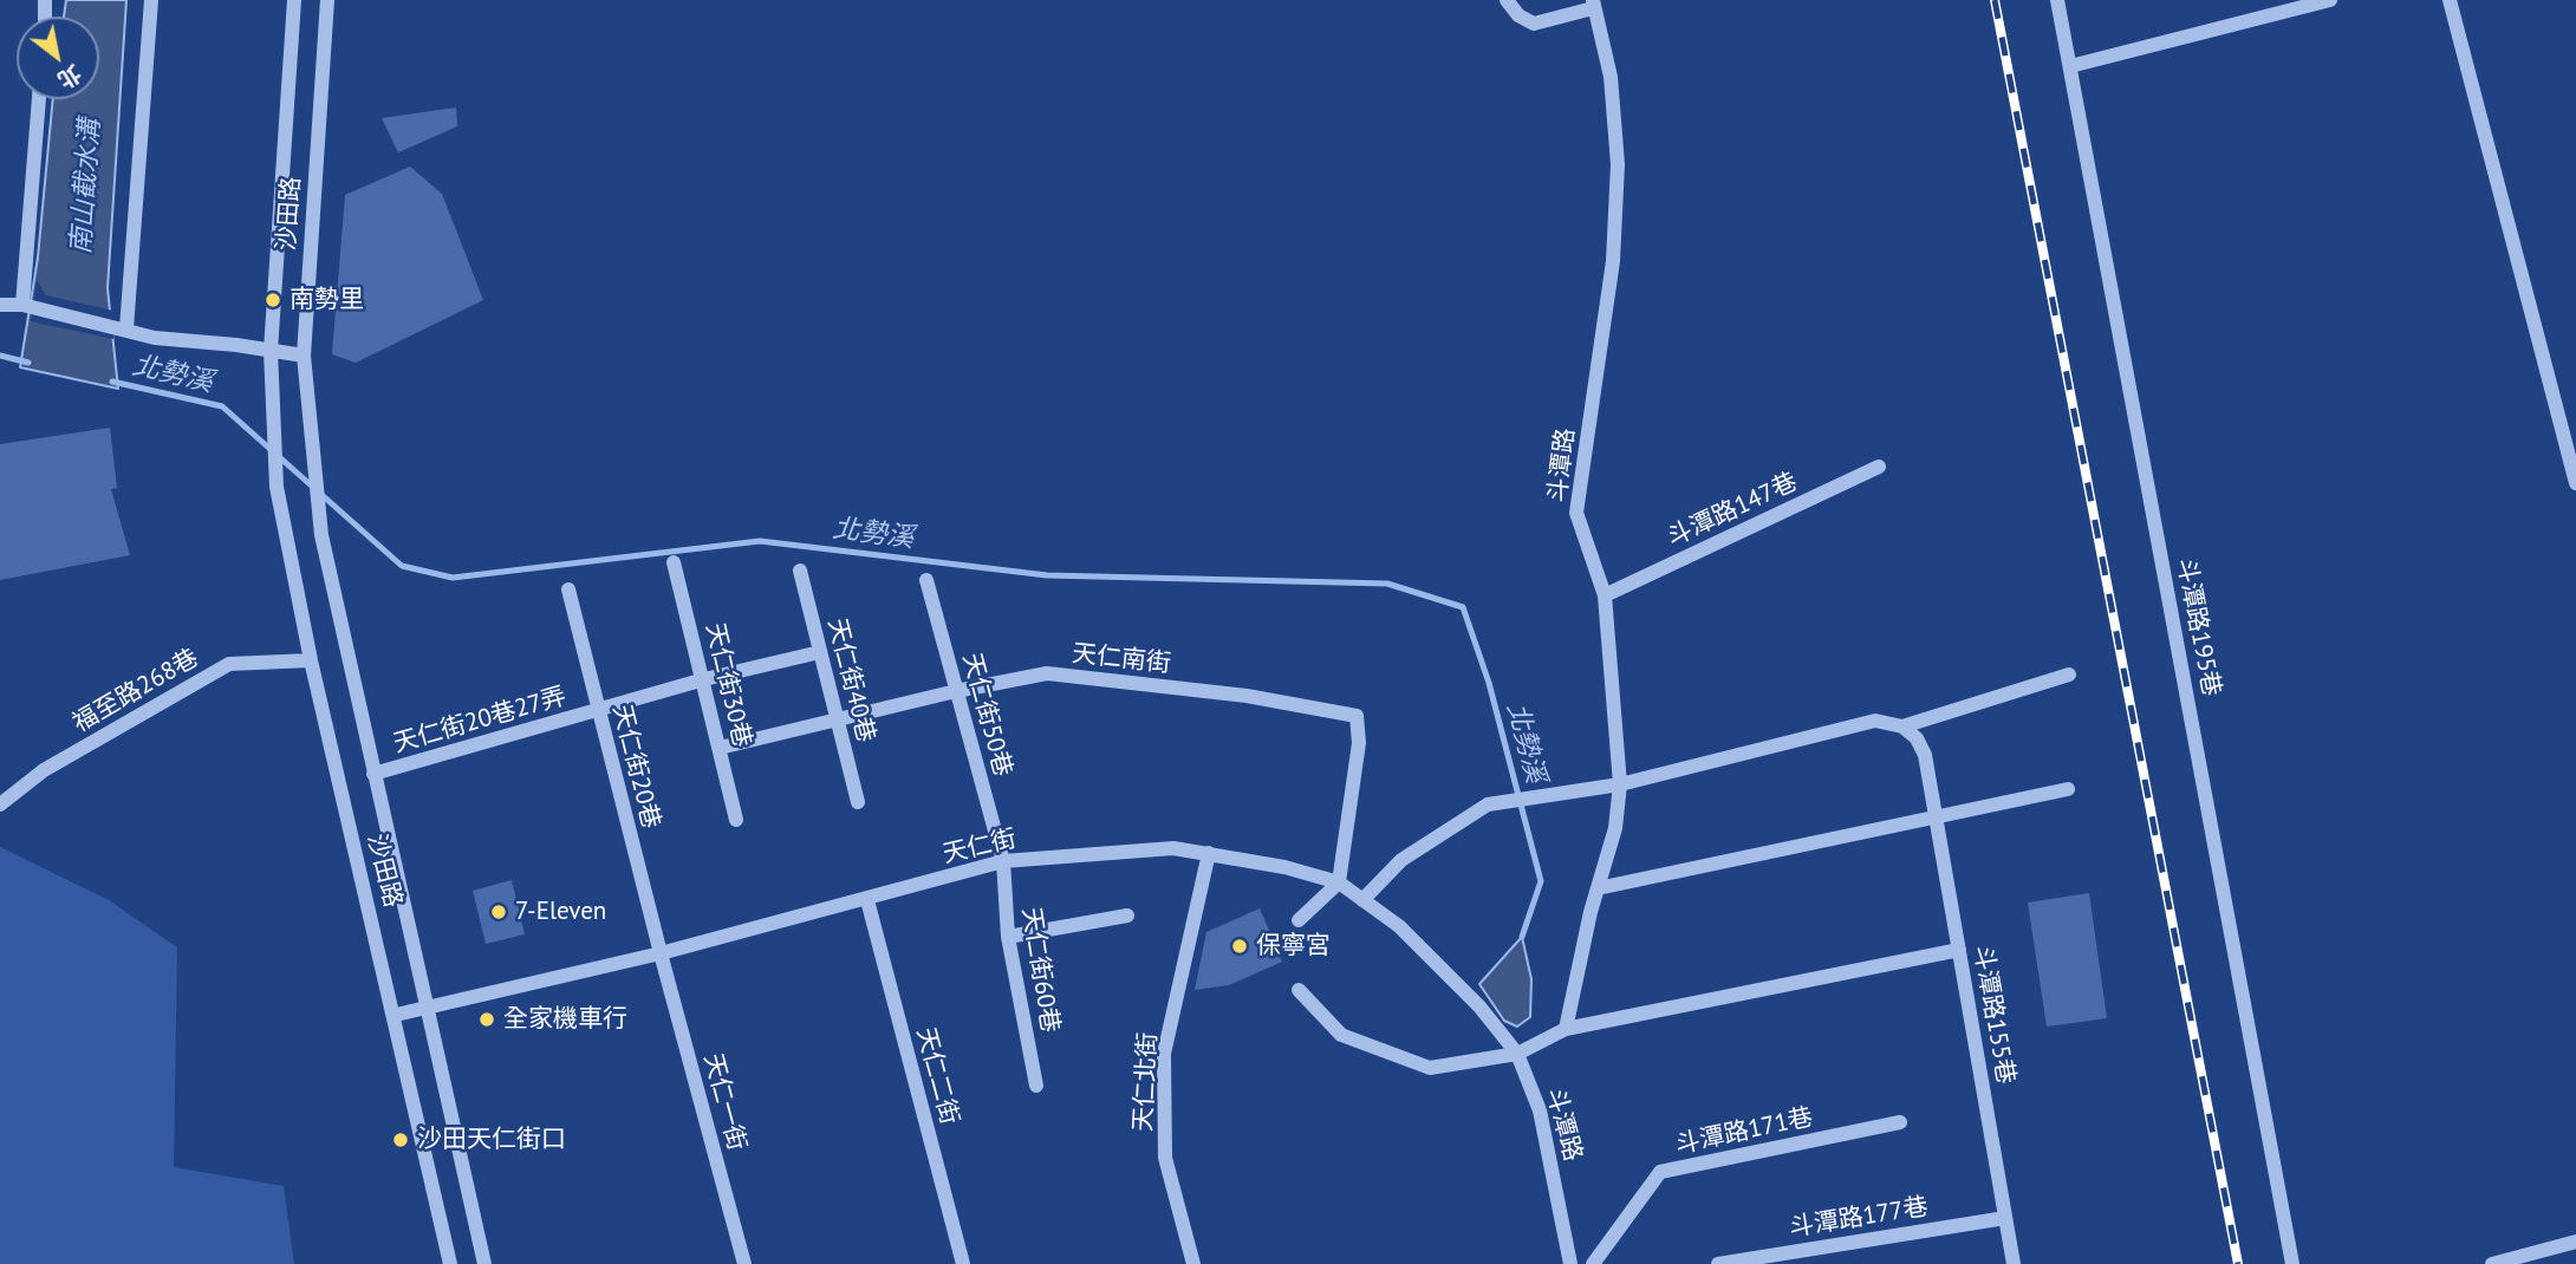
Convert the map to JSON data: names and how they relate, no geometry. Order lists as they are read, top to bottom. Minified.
{"streets":{"street":["沙田路","斗潭路","斗潭路147巷","斗潭路195巷","天仁南街","天仁街40巷","天仁街30巷","福至路268巷","天仁街50巷","天仁街20巷27弄","天仁街20巷","天仁街","天仁街60巷","斗潭路155巷","天仁二街","天仁北街","天仁一街","斗潭路171巷","斗潭路177巷"]},"crossings":[["沙田路","福至路268巷"],["沙田路","天仁街20巷27弄"],["沙田路","天仁街"],["斗潭路","斗潭路147巷"],["斗潭路","天仁街"],["天仁南街","天仁街40巷"],["天仁南街","天仁街30巷"],["天仁南街","天仁街50巷"],["天仁南街","天仁街"],["天仁街40巷","天仁街20巷27弄"],["天仁街30巷","天仁街20巷27弄"],["天仁街50巷","天仁街"],["天仁街50巷","天仁街60巷"],["天仁街20巷27弄","天仁街20巷"],["天仁街20巷","天仁街"],["天仁街20巷","天仁一街"],["天仁街","天仁街60巷"],["天仁街","天仁二街"],["天仁街","天仁北街"],["天仁街","天仁一街"],["斗潭路155巷","斗潭路177巷"]],"water":["南山截水溝","北勢溪"],"places":["南勢里","7-Eleven","保寧宮","全家機車行","沙田天仁街口"],"north":"bottom right"}
